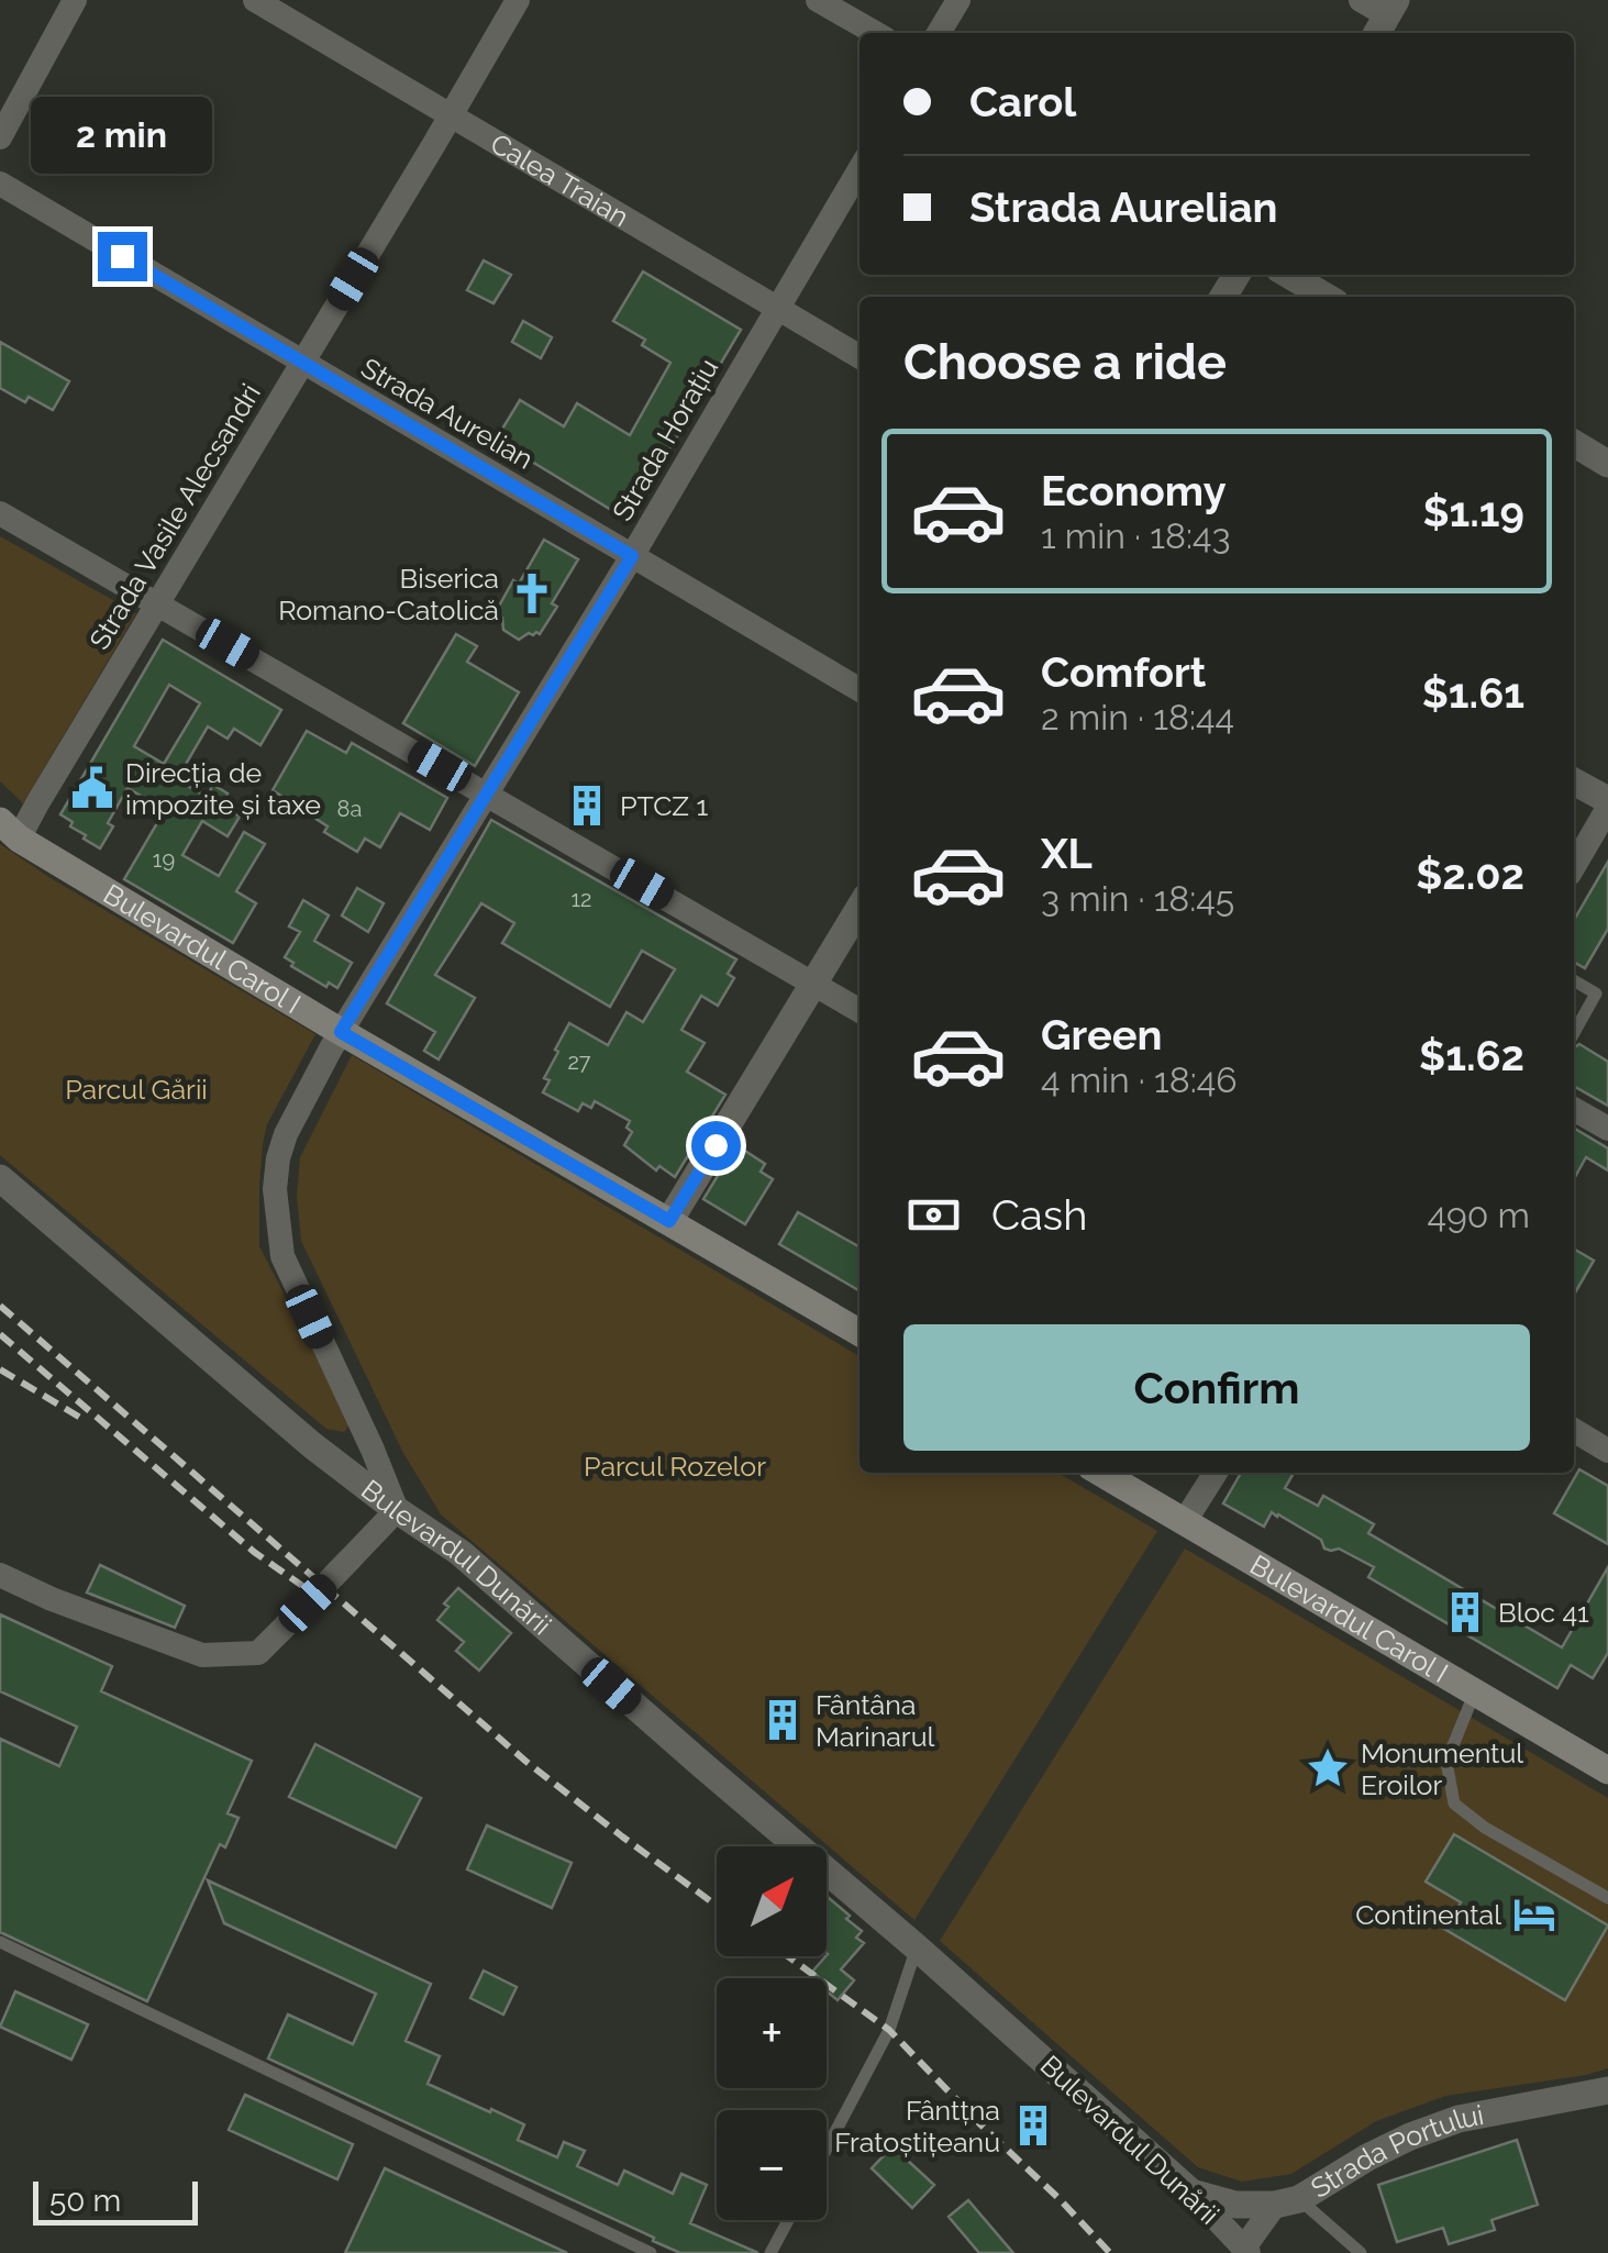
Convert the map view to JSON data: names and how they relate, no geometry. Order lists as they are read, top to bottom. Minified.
{"streets":{"main road":["Bulevardul Carol I"],"street":["Calea Traian","Strada Aurelian","Strada Horațiu","Strada Vasile Alecsandri","Bulevardul Dunării","Strada Portului"]},"crossings":[["Calea Traian","Strada Horațiu"],["Calea Traian","Strada Vasile Alecsandri"],["Strada Aurelian","Strada Horațiu"],["Strada Aurelian","Strada Vasile Alecsandri"],["Strada Horațiu","Bulevardul Carol I"],["Strada Horațiu","Bulevardul Dunării"],["Strada Vasile Alecsandri","Bulevardul Carol I"],["Bulevardul Dunării","Strada Portului"]],"parks":["Parcul Gării","Parcul Rozelor"],"places":{"church":["Biserica Romano-Catolică"],"public building":["Direcția de impozite și taxe"],"building":["PTCZ 1","Bloc 41","Fântâna Marinarul","Fântțna Fratoștițeanu"],"place":["Monumentul Eroilor"],"hotel":["Continental"]},"house_numbers":["8a","19","12","27"],"scale_bar":"50 m","north":"top right","page":{"banner":["Carol","Strada Aurelian"],"bubble":"2 min","heading":"Choose a ride","list":[{"name":"Economy","note":"1 min · 18:43","value":"$1.19"},{"name":"Comfort","note":"2 min · 18:44","value":"$1.61"},{"name":"XL","note":"3 min · 18:45","value":"$2.02"},{"name":"Green","note":"4 min · 18:46","value":"$1.62"}],"pay":["Cash","490 m"],"buttons":"Confirm","map_buttons":["+","−"],"scale":"50 m"}}
